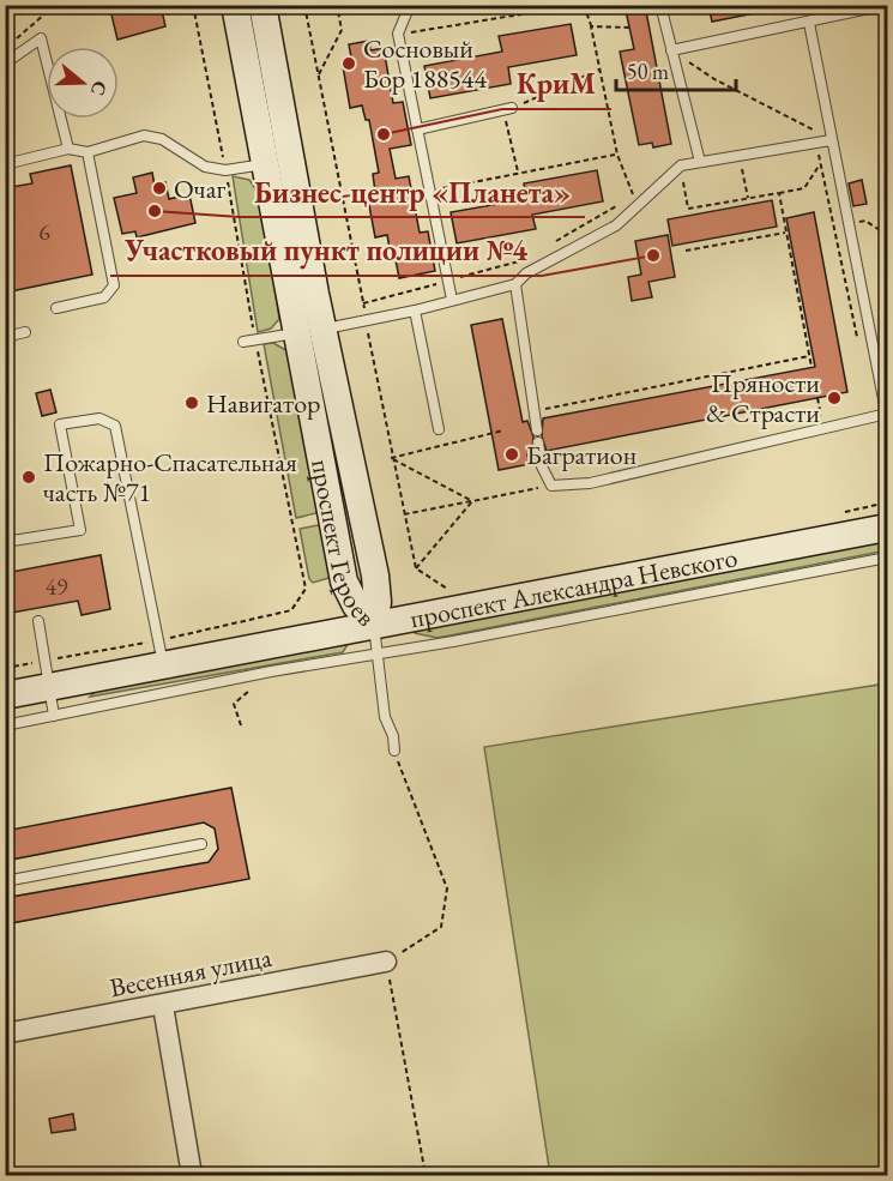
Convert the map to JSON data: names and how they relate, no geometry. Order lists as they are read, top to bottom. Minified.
{"streets":{"main road":["проспект Героев","проспект Александра Невского"],"street":["Весенняя улица"]},"crossings":[["проспект Героев","проспект Александра Невского"]],"places":["Сосновый Бор 188544","КриМ","Очаг","Бизнес-центр «Планета»","Участковый пункт полиции №4","Пряности & Страсти","Навигатор","Багратион","Пожарно-Спасательная часть №71"],"house_numbers":["6","49"],"scale_bar":"50 m","north":"right"}
